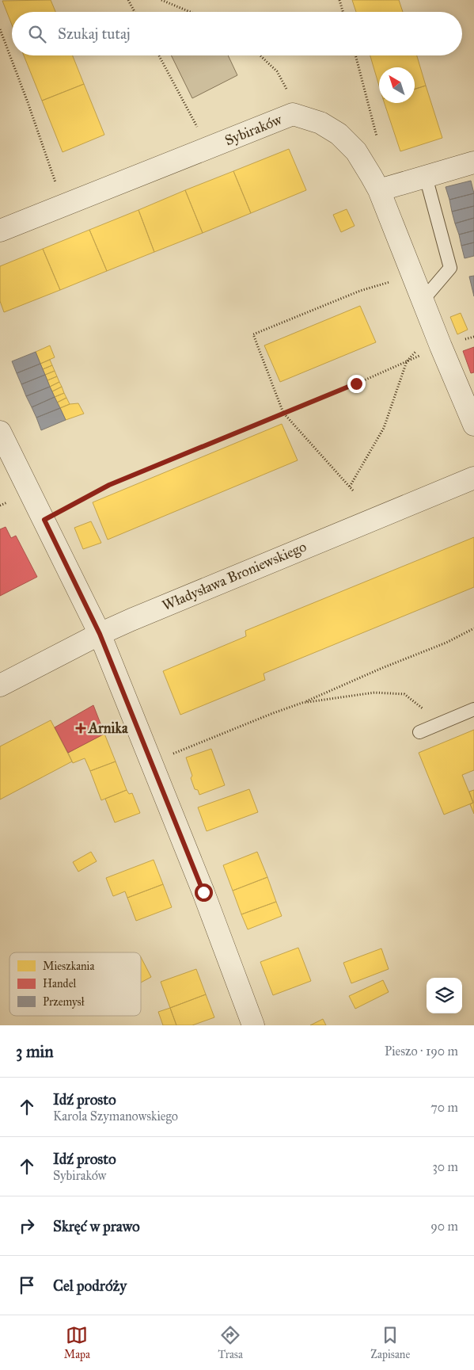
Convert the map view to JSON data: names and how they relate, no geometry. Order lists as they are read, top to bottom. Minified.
{"streets":{"street":["Sybiraków","Władysława Broniewskiego"]},"places":{"health":["Arnika"]},"legend":["Mieszkania","Handel","Przemysł"],"north":"top left","page":{"search":"Szukaj tutaj","heading":["3 min","Pieszo · 190 m"],"list":[["Idź prosto","Karola Szymanowskiego","70 m"],["Idź prosto","Sybiraków","30 m"],["Skręć w prawo","90 m"],"Cel podróży"],"nav":["Mapa","Trasa","Zapisane"]}}
